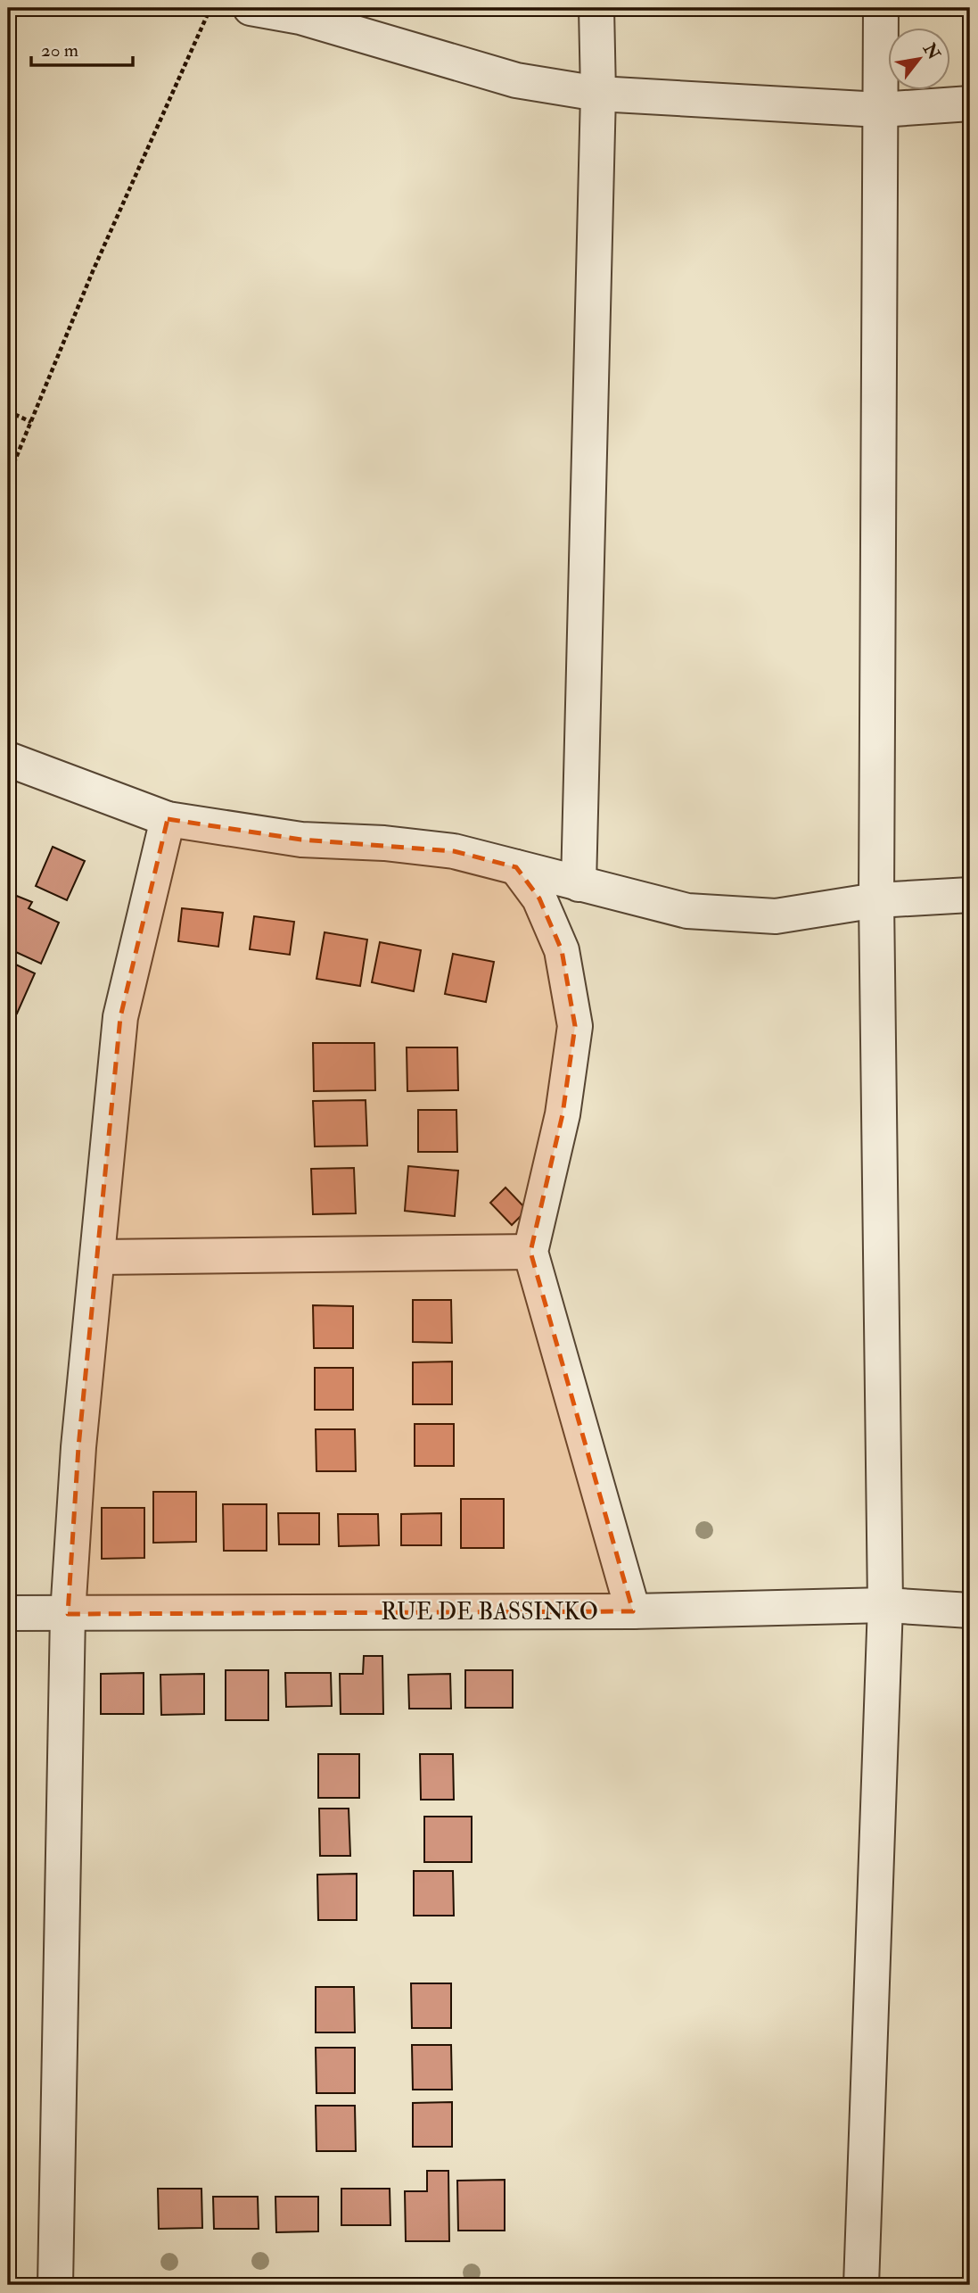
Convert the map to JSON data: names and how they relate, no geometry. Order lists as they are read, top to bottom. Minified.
{"streets":{"street":["RUE DE BASSINKO"]},"scale_bar":"20 m","north":"top right"}
